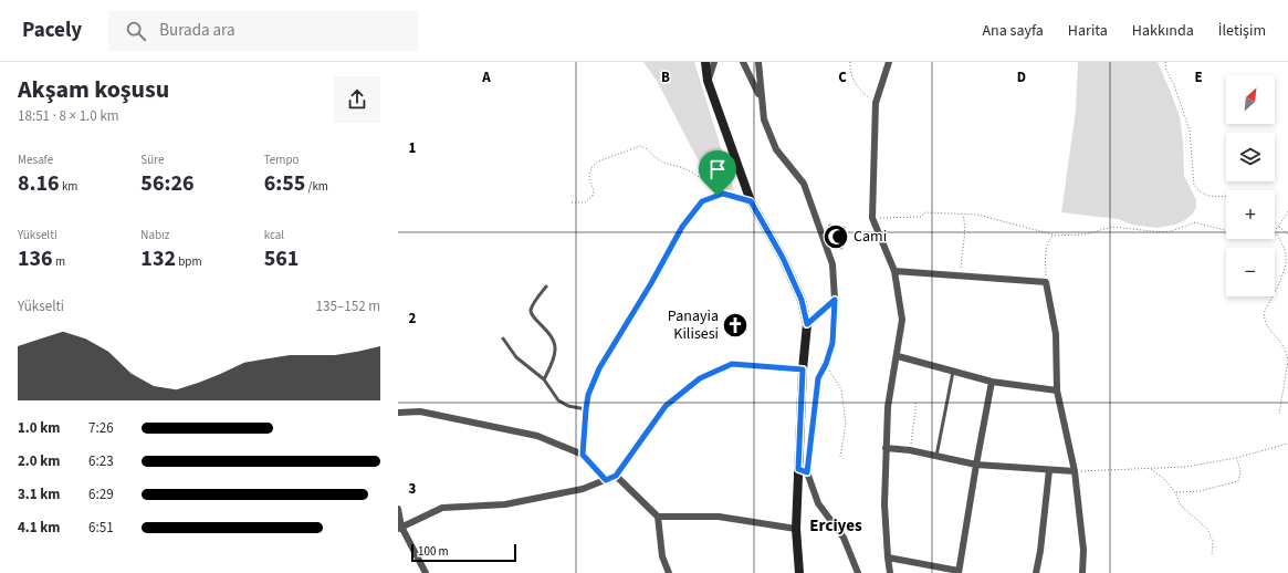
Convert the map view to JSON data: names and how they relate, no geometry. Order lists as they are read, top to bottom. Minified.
{"districts":["Erciyes"],"places":{"mosque":["Cami"],"church":["Panayia Kilisesi"]},"scale_bar":"100 m","north":"top right","page":{"header":"Pacely","search":"Burada ara","nav":["Ana sayfa","Harita","Hakkında","İletişim"],"heading":["Akşam koşusu","18:51 · 8 × 1.0 km"],"map_buttons":["+","−"],"stats":[["Mesafe","8.16 km"],["Süre","56:26"],["Tempo","6:55 /km"],["Yükselti","136 m"],["Nabız","132 bpm"],["kcal","561"]],"chart":["Yükselti","135–152 m"],"list":[{"name":"1.0 km","note":"7:26"},{"name":"2.0 km","note":"6:23"},{"name":"3.1 km","note":"6:29"},{"name":"4.1 km","note":"6:51"}],"scale":"100 m"},"grid":{"columns":["A","B","C","D","E"],"rows":["1","2","3"]}}
